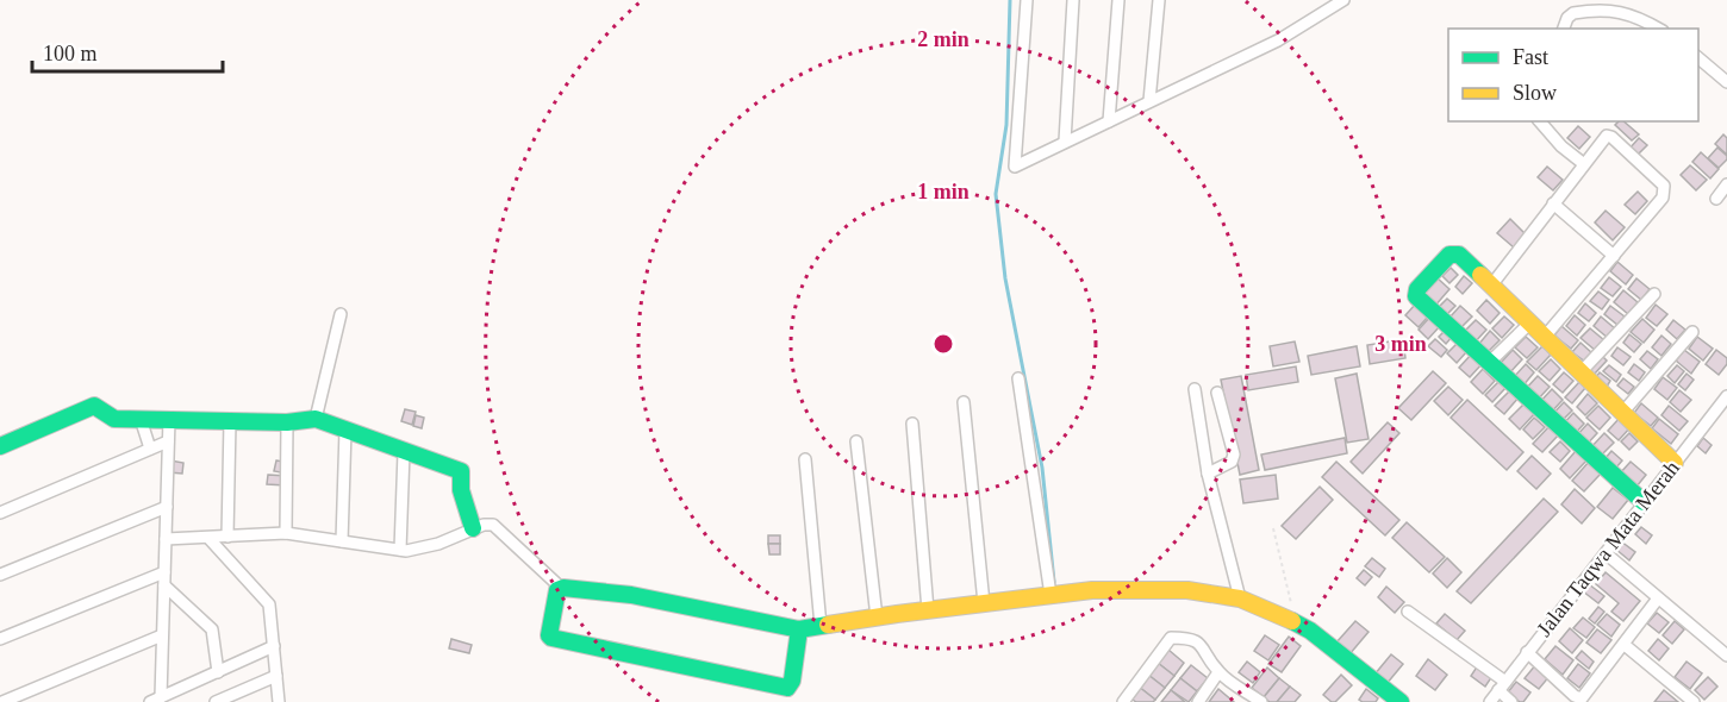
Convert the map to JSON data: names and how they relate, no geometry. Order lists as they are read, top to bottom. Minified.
{"streets":{"street":["Jalan Taqwa Mata Merah"]},"legend":["Fast","Slow"],"scale_bar":"100 m","rings":["2 min","1 min","3 min"]}
